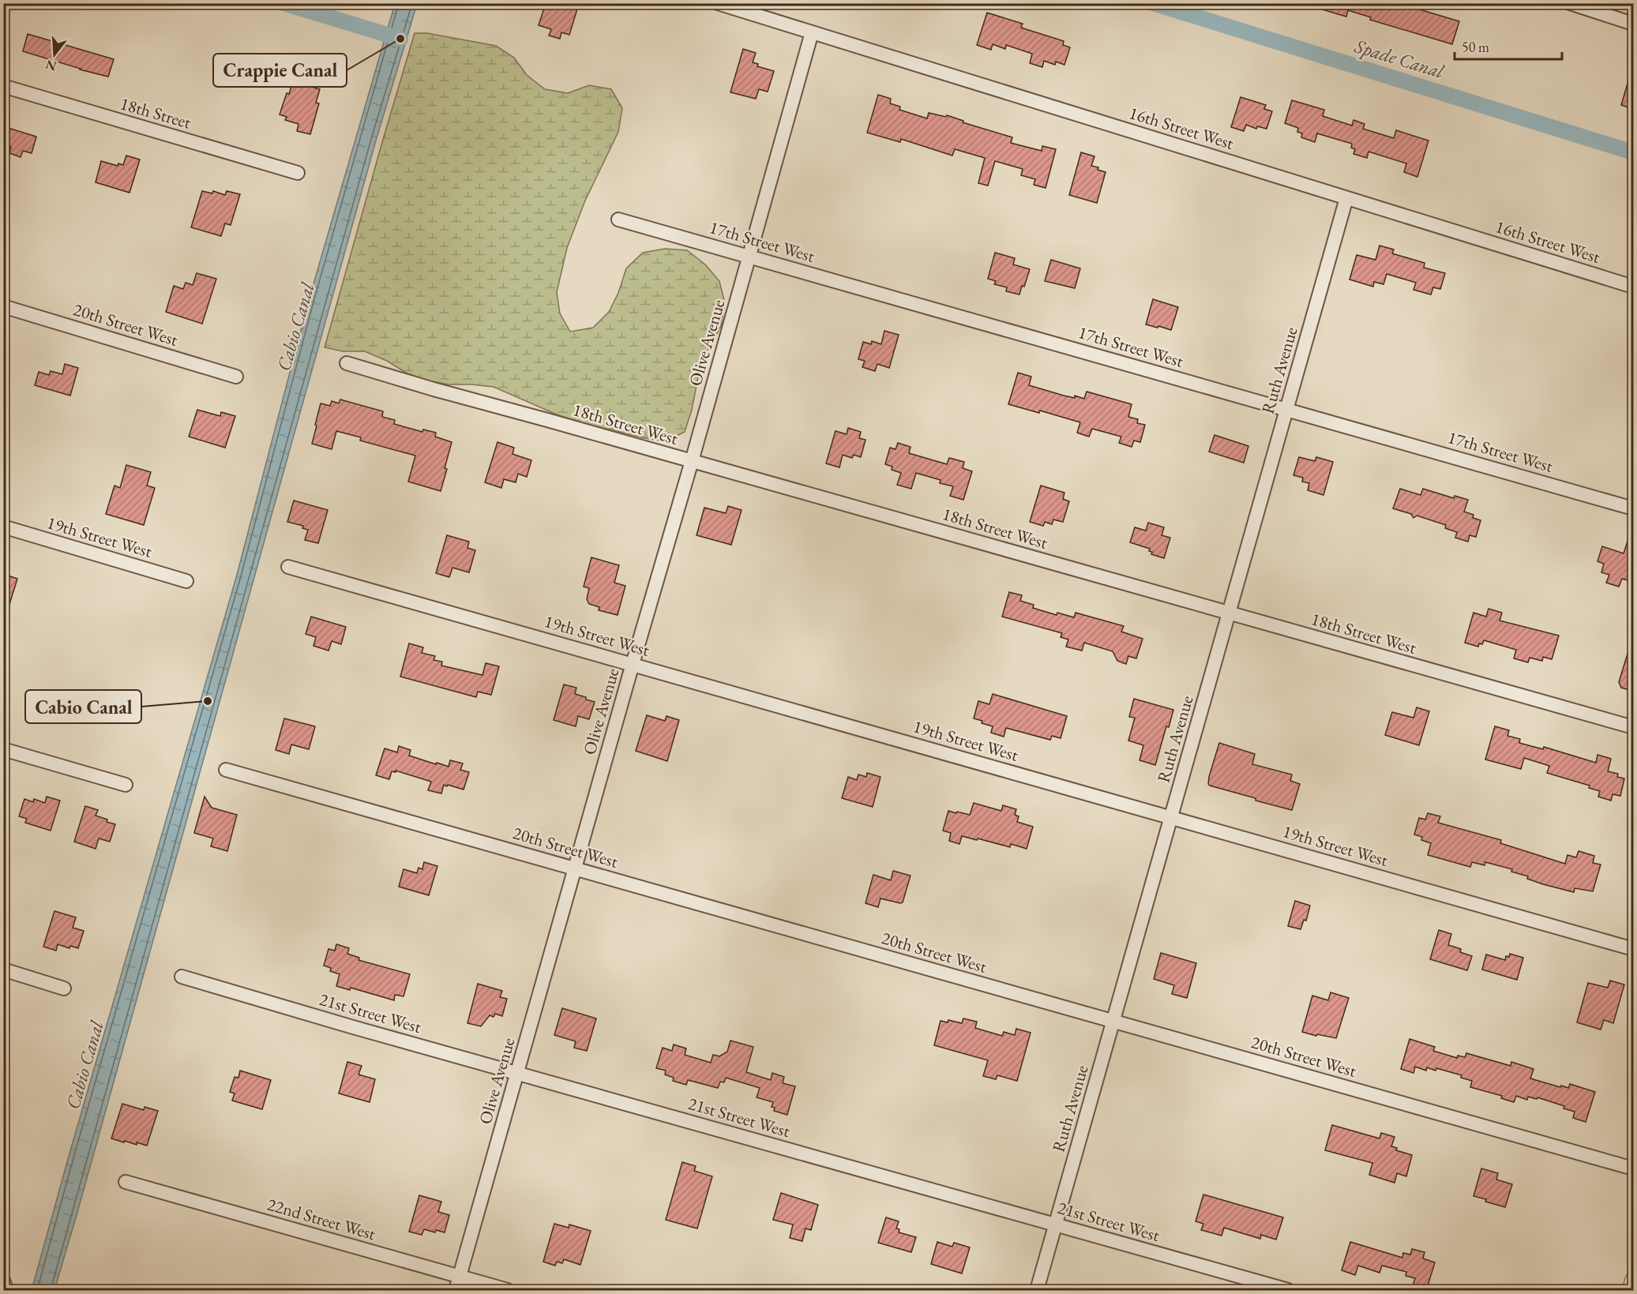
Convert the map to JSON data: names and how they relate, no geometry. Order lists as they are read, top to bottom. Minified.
{"streets":{"street":["18th Street","16th Street West","17th Street West","20th Street West","Olive Avenue","Ruth Avenue","18th Street West","19th Street West","21st Street West","22nd Street West"]},"crossings":[["16th Street West","Olive Avenue"],["16th Street West","Ruth Avenue"],["17th Street West","Olive Avenue"],["17th Street West","Ruth Avenue"],["20th Street West","Olive Avenue"],["20th Street West","Ruth Avenue"],["Olive Avenue","18th Street West"],["Olive Avenue","19th Street West"],["Olive Avenue","21st Street West"],["Olive Avenue","22nd Street West"],["Ruth Avenue","18th Street West"],["Ruth Avenue","19th Street West"],["Ruth Avenue","21st Street West"]],"water":["Spade Canal","Cabio Canal"],"places":["Crappie Canal","Cabio Canal"],"scale_bar":"50 m","north":"bottom"}
